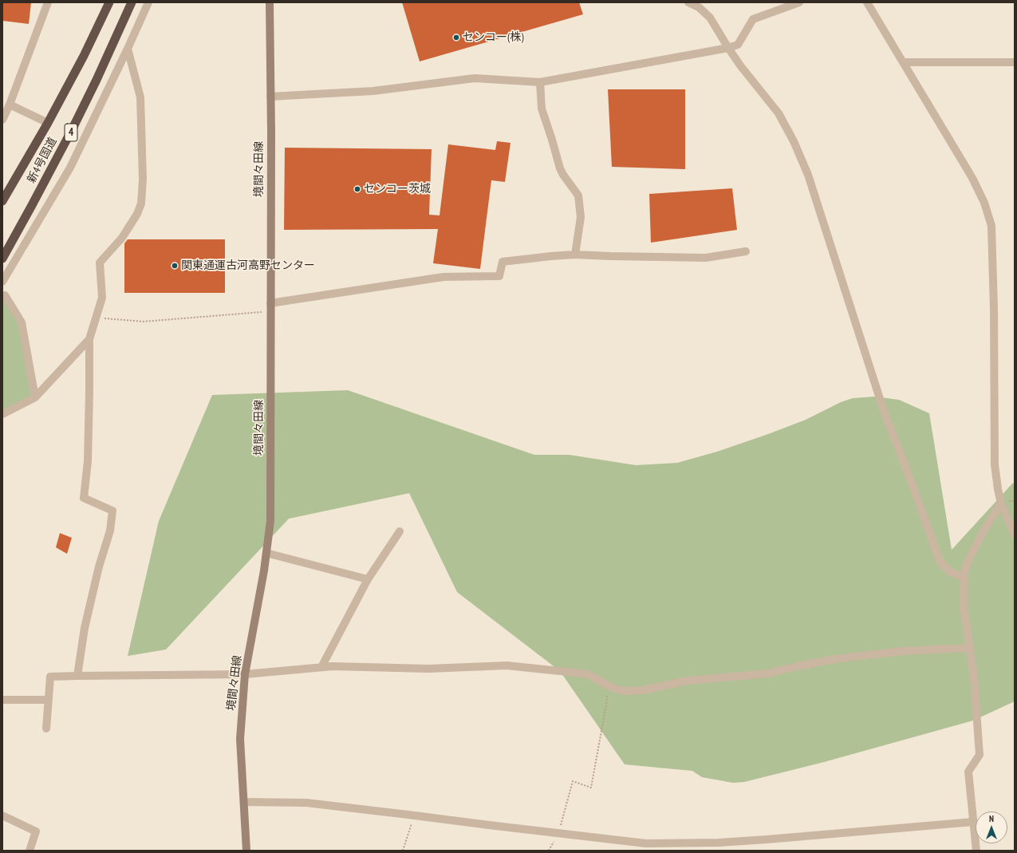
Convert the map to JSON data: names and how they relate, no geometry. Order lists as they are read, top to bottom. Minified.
{"streets":{"highway":["4","新4号国道"],"main road":["境間々田線"]},"places":["センコー(株)","センコー茨城","関東通運古河高野センター"],"north":"top"}
